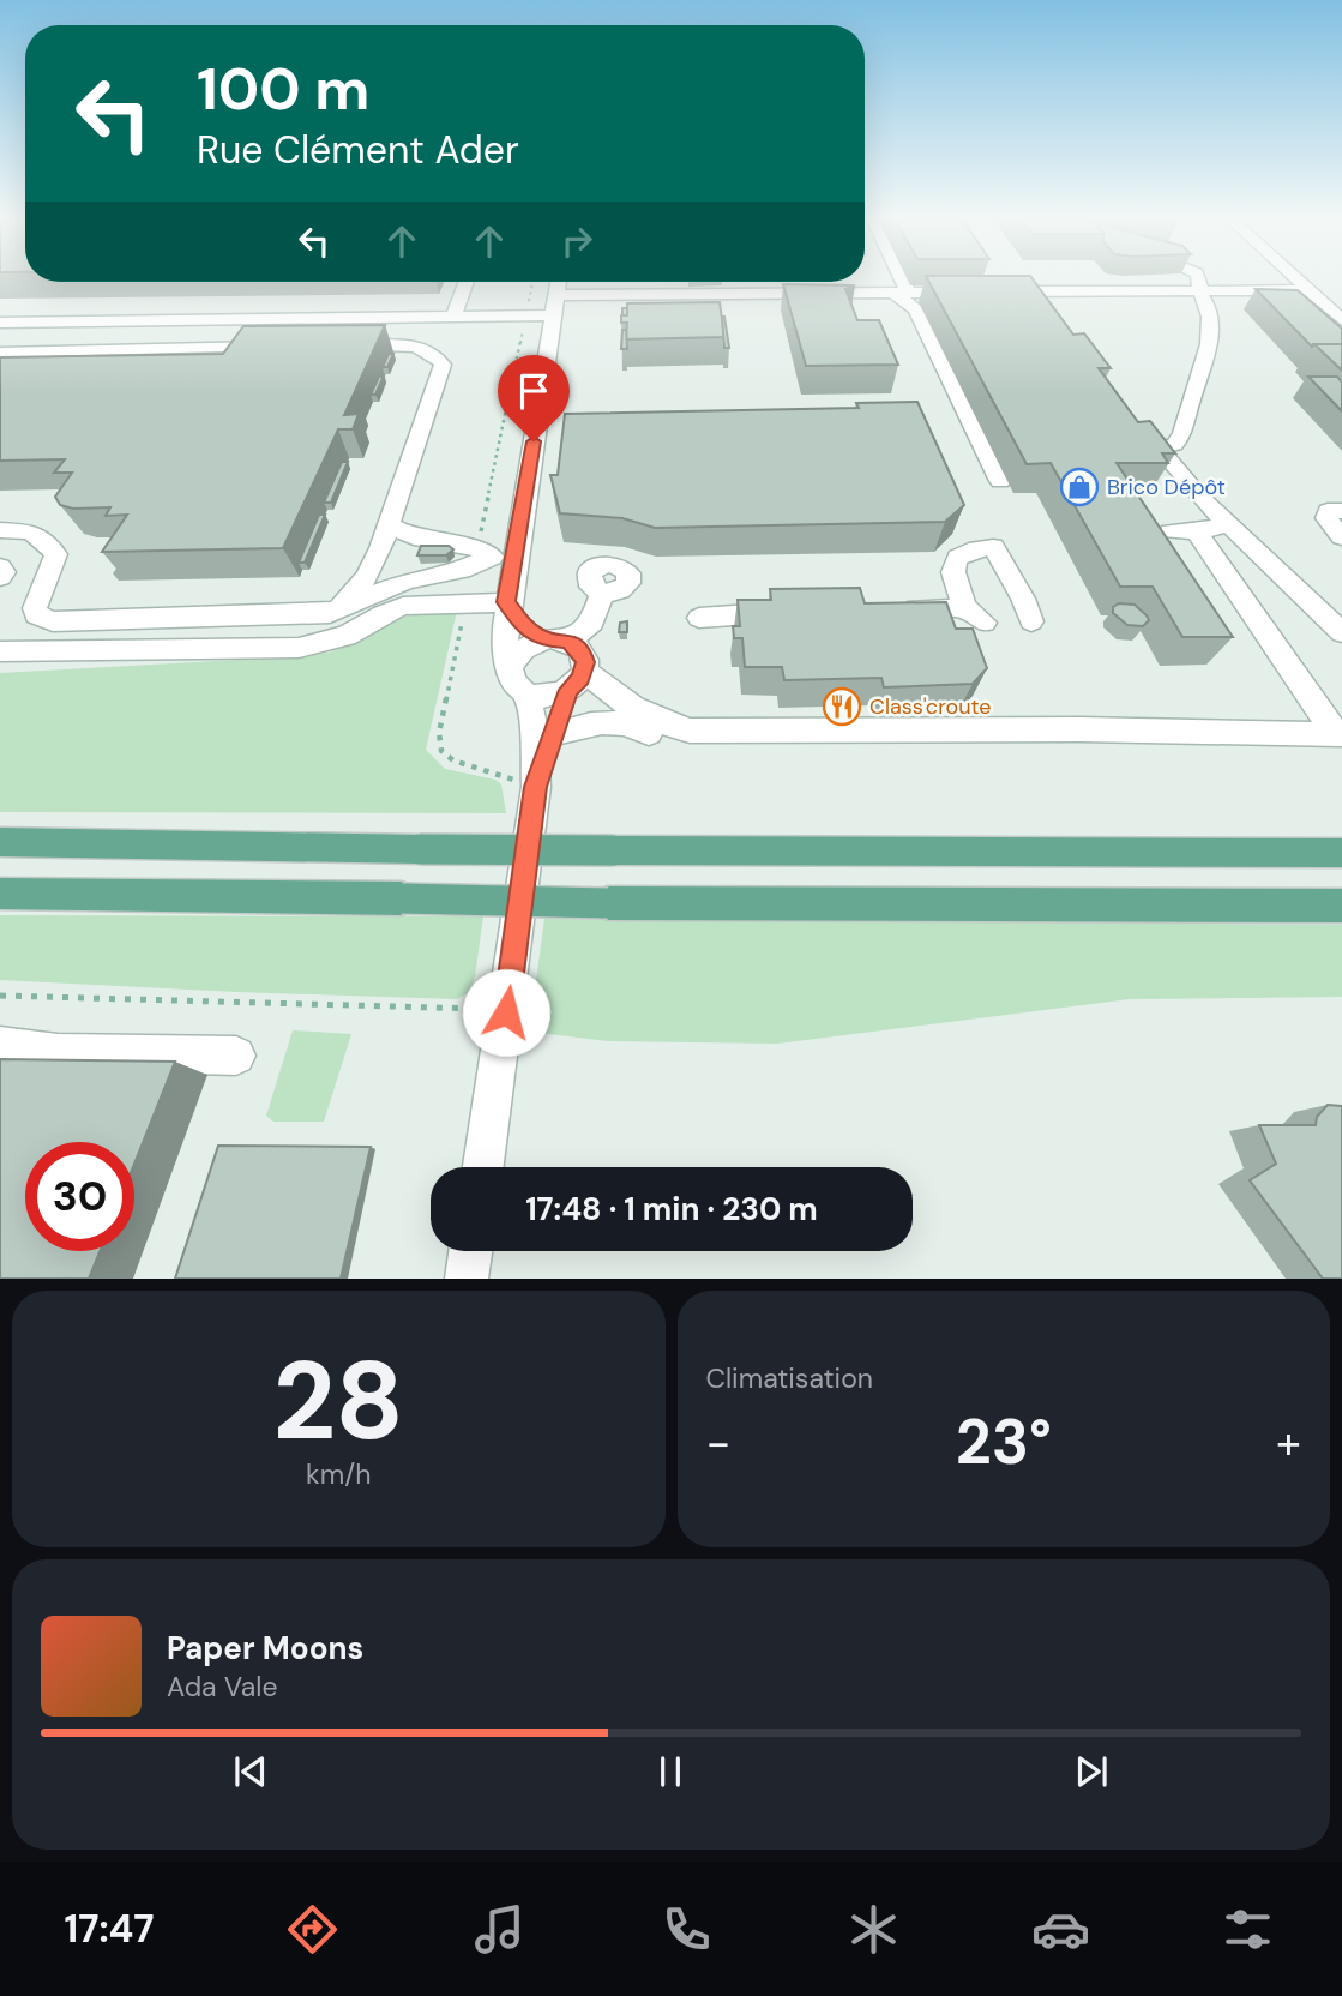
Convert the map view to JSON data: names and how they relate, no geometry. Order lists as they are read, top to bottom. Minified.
{"places":{"shop":["Brico Dépôt"],"restaurant":["Class'croute"]},"page":{"turn":["100 m","Rue Clément Ader"],"limit":"30","trip":"17:48 · 1 min · 230 m","tile":[["28","km/h"],"Climatisation"],"heat":["−","23°","+"],"song":["Paper Moons","Ada Vale"],"tabs":"17:47"}}
